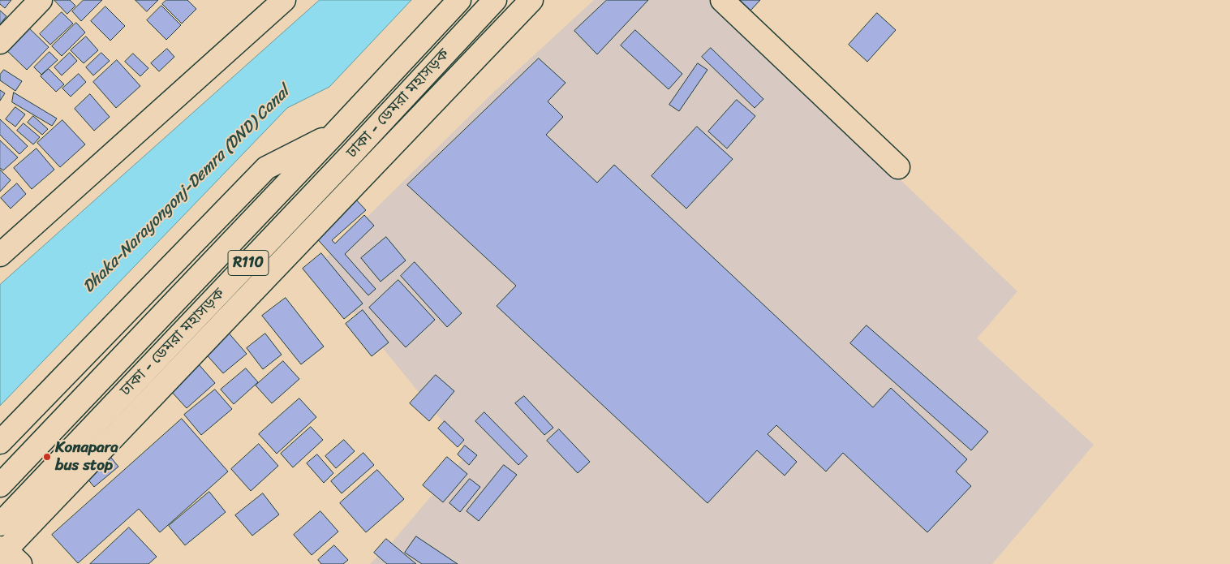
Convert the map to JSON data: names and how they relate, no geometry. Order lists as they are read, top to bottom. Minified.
{"streets":{"main road":["ঢাকা - ডেমরা মহাসড়ক","R110"]},"water":["Dhaka-Narayongonj-Demra (DND) Canal"],"places":["Konapara bus stop"]}
